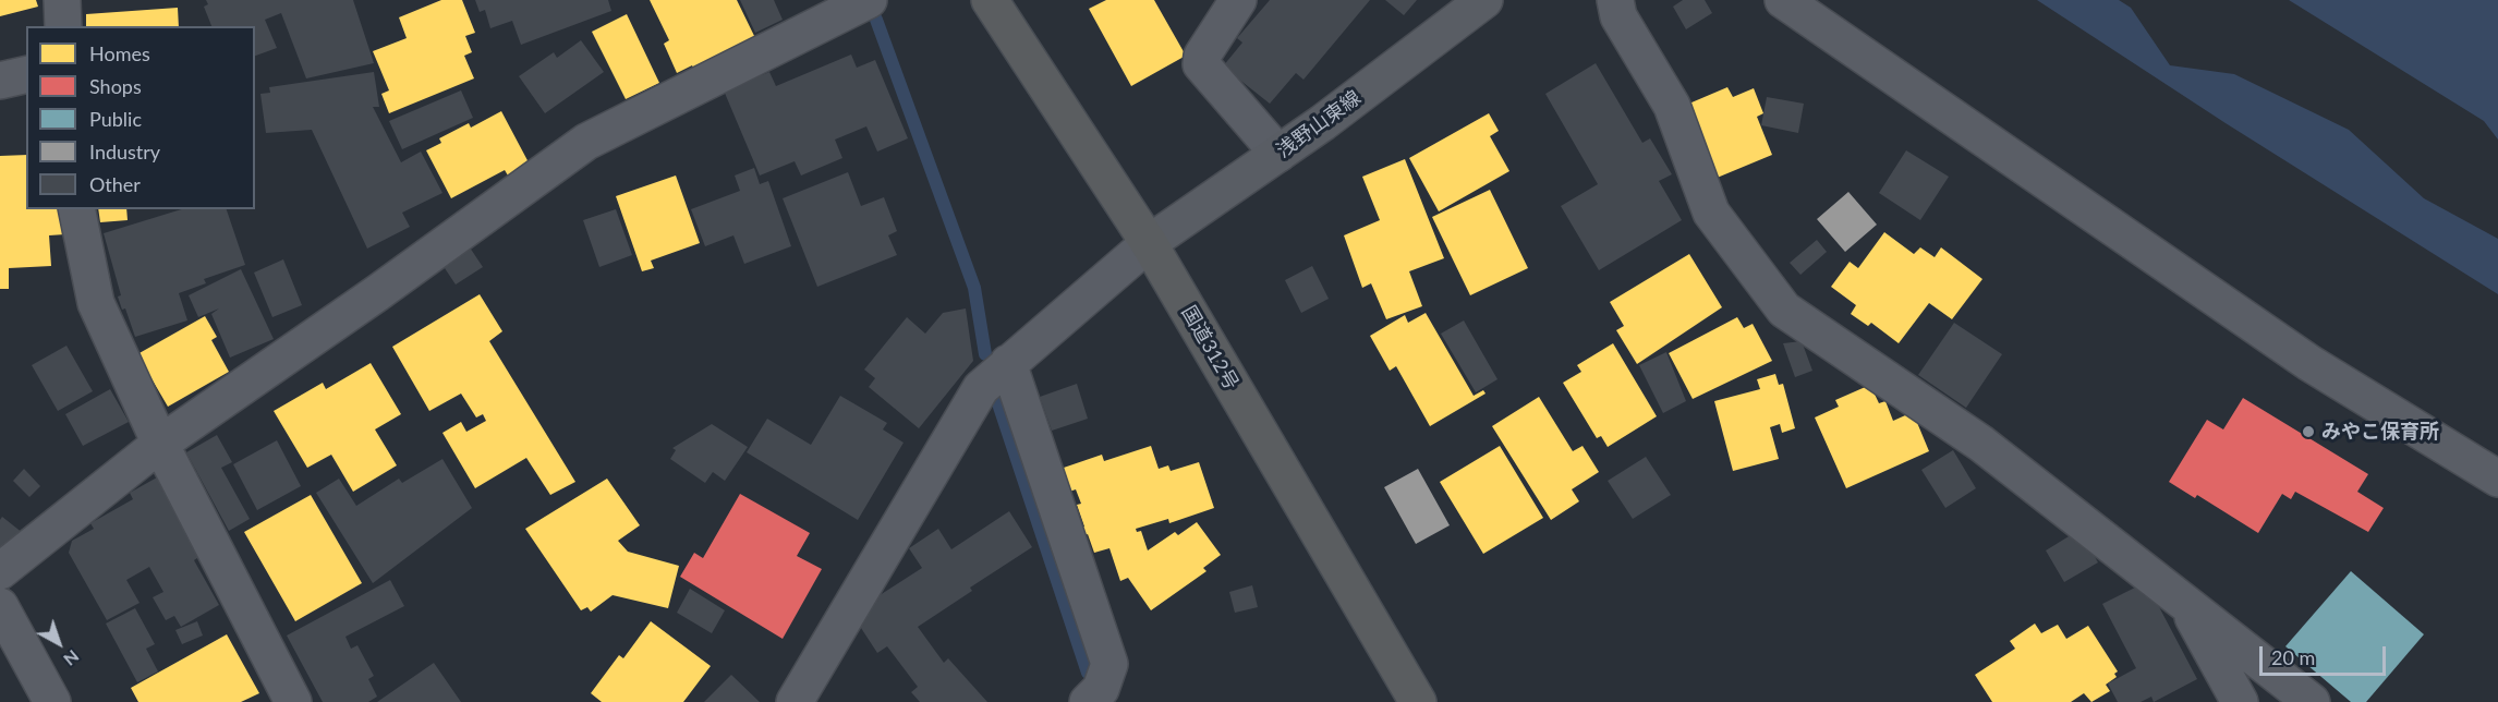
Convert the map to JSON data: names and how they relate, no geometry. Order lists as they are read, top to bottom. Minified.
{"streets":{"highway":["国道312号"],"main road":["浅野山東線"]},"crossings":[["浅野山東線","国道312号"]],"places":["みやこ保育所"],"legend":["Homes","Shops","Public","Industry","Other"],"scale_bar":"20 m","north":"bottom right"}
